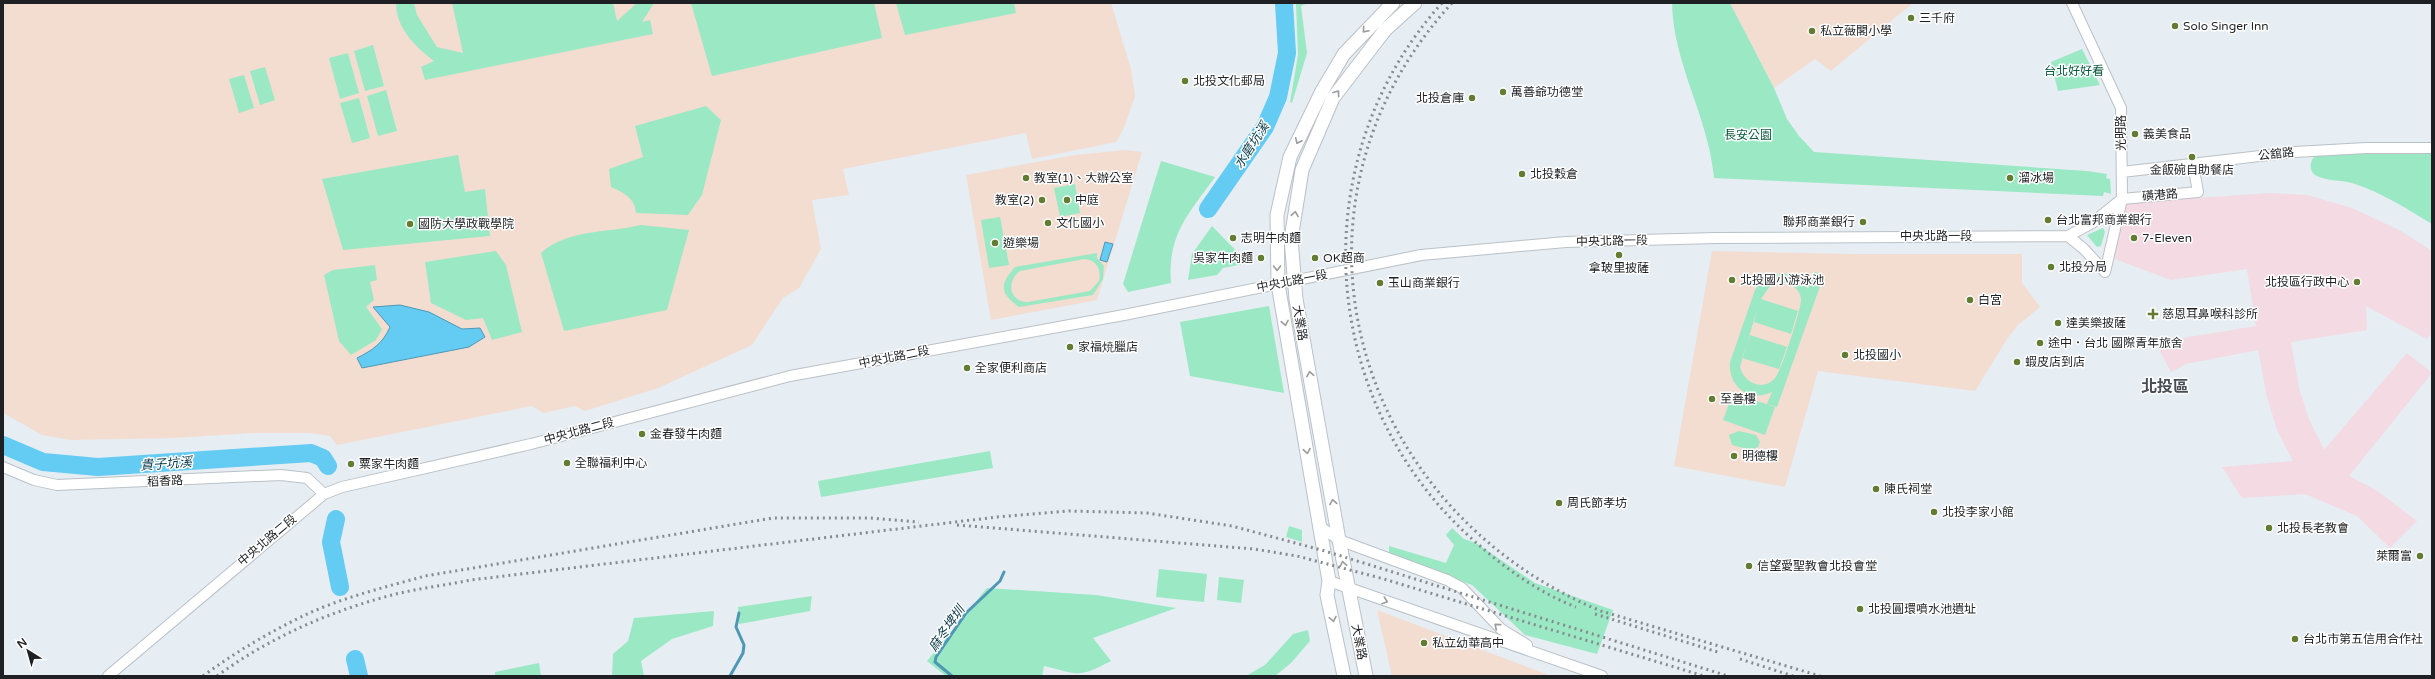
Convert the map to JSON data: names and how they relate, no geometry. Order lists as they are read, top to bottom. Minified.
{"streets":{"main road":["大業路"],"street":["光明路","公舘路","磺港路","中央北路一段","中央北路二段","稻香路"]},"crossings":[["光明路","公舘路"],["光明路","磺港路"],["光明路","中央北路一段"],["公舘路","磺港路"],["中央北路一段","大業路"],["中央北路一段","中央北路二段"],["中央北路二段","稻香路"]],"districts":["北投區"],"water":["水磨坑溪","貴子坑溪","麻冬埤圳"],"parks":["台北好好看","長安公園"],"places":{"other":["三千府","Solo Singer Inn","私立薇閣小學","北投文化郵局","萬善爺功德堂","北投倉庫","義美食品","金飯碗自助餐店","北投穀倉","教室(1)、大辦公室","溜冰場","教室(2)","中庭","台北富邦商業銀行","聯邦商業銀行","文化國小","國防大學政戰學院","志明牛肉麵","7-Eleven","遊樂場","拿玻里披薩","吳家牛肉麵","OK超商","北投分局","北投國小游泳池","北投區行政中心","玉山商業銀行","白宮","達美樂披薩","途中．台北 國際青年旅舍","家福焼臘店","北投國小","蝦皮店到店","全家便利商店","至善樓","金春發牛肉麵","明德樓","全聯福利中心","粟家牛肉麵","陳氏祠堂","周氏節孝坊","北投李家小館","北投長老教會","萊爾富","信望愛聖教會北投會堂","北投圓環噴水池遺址","台北市第五信用合作社","私立幼華高中"],"health":["慈恩耳鼻喉科診所"]},"north":"top left"}
